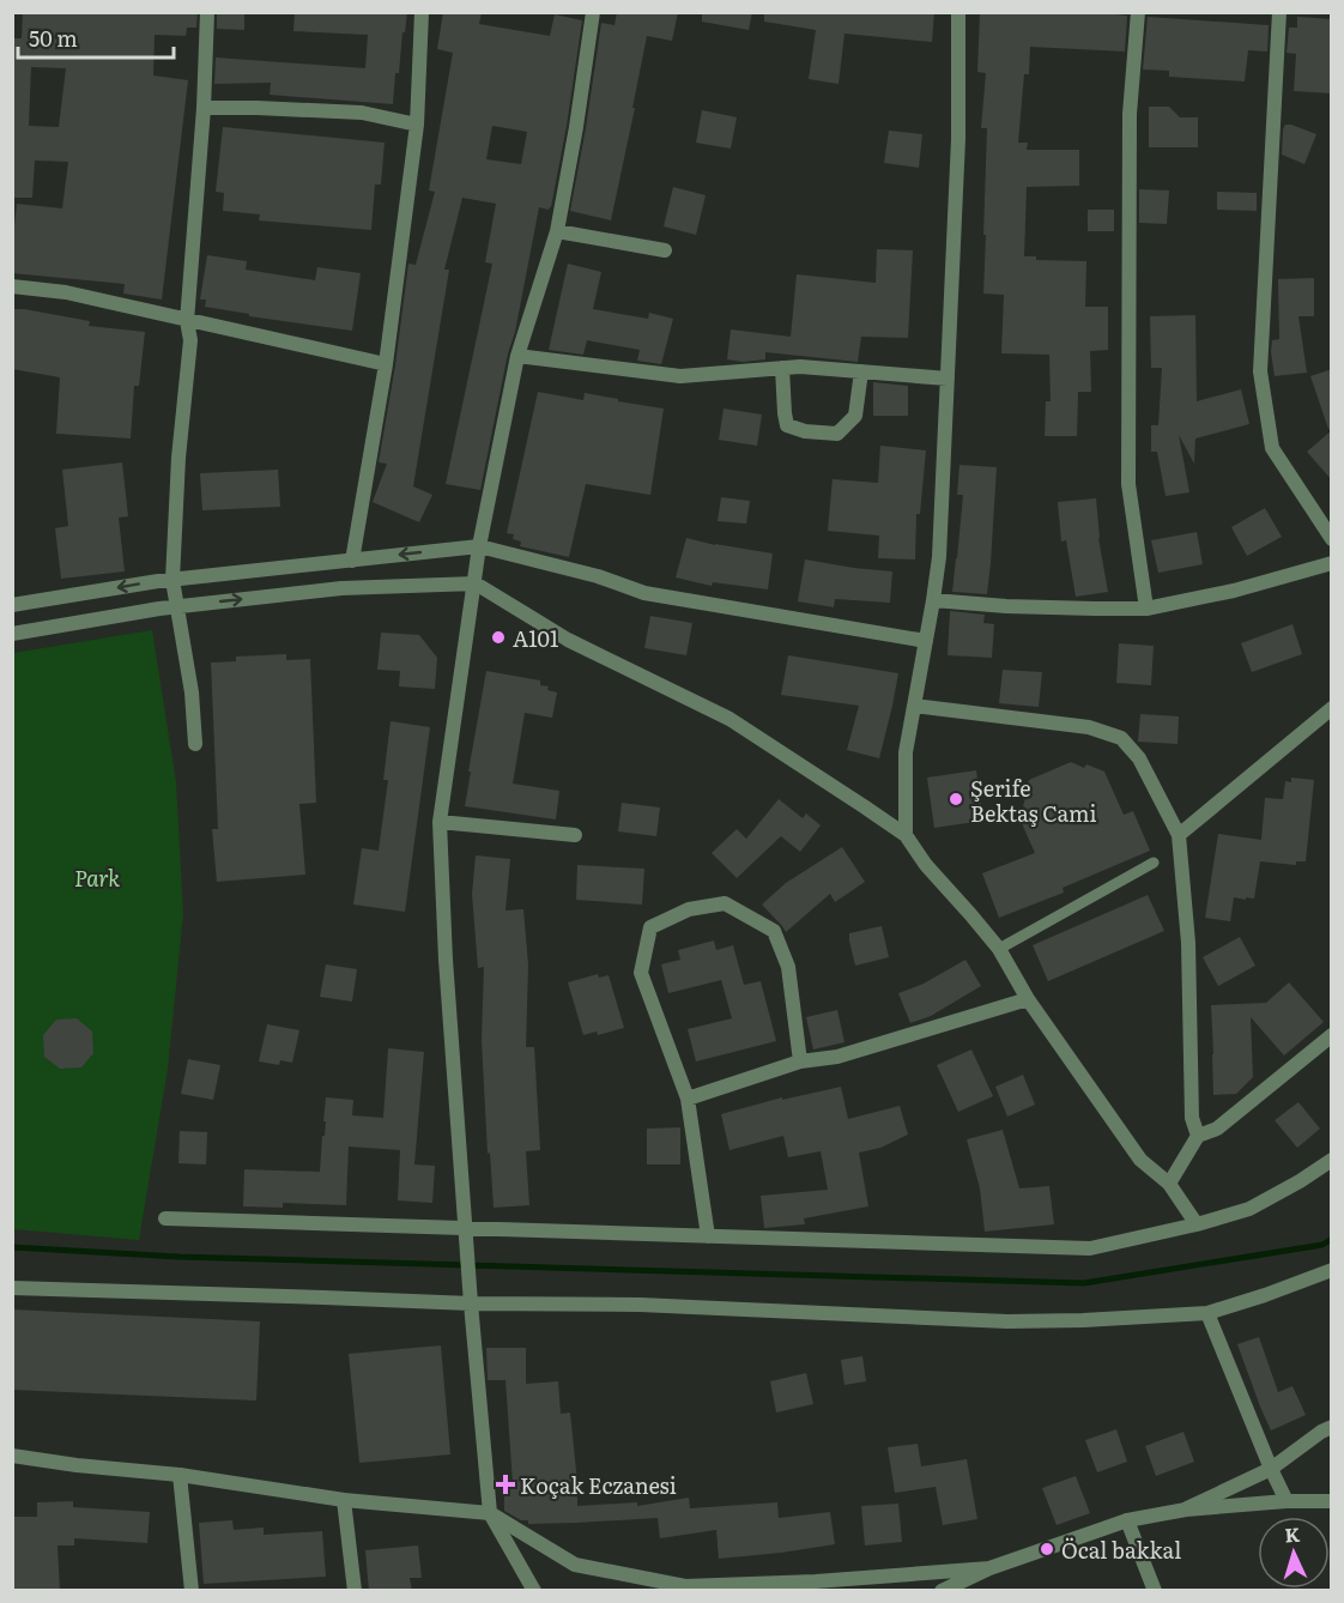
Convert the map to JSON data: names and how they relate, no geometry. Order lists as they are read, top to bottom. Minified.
{"parks":["Park"],"places":{"other":["A101","Şerife Bektaş Cami","Öcal bakkal"],"health":["Koçak Eczanesi"]},"scale_bar":"50 m","north":"top"}
